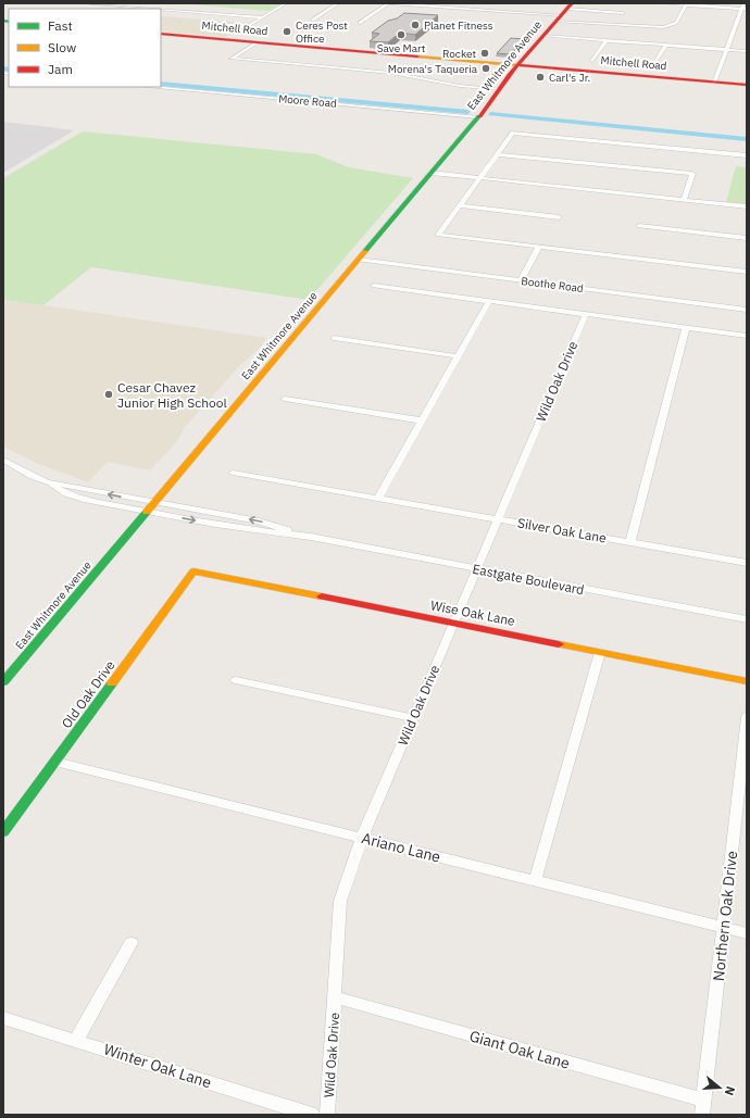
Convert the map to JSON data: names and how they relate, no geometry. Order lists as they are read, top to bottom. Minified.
{"streets":{"main road":["Mitchell Road","East Whitmore Avenue","Wise Oak Lane","Old Oak Drive"],"street":["Moore Road","Boothe Road","Wild Oak Drive","Silver Oak Lane","Eastgate Boulevard","Ariano Lane","Northern Oak Drive","Giant Oak Lane","Winter Oak Lane"]},"crossings":[["Mitchell Road","East Whitmore Avenue"],["East Whitmore Avenue","Moore Road"],["East Whitmore Avenue","Boothe Road"],["East Whitmore Avenue","Eastgate Boulevard"],["Wild Oak Drive","Silver Oak Lane"],["Wild Oak Drive","Eastgate Boulevard"],["Wild Oak Drive","Wise Oak Lane"],["Wild Oak Drive","Ariano Lane"],["Wild Oak Drive","Giant Oak Lane"],["Wise Oak Lane","Old Oak Drive"],["Old Oak Drive","Ariano Lane"],["Ariano Lane","Northern Oak Drive"],["Northern Oak Drive","Giant Oak Lane"]],"places":["Planet Fitness","Ceres Post Office","Save Mart","Rocket","Morena's Taqueria","Carl's Jr.","Cesar Chavez Junior High School"],"legend":["Fast","Slow","Jam"],"north":"right"}
